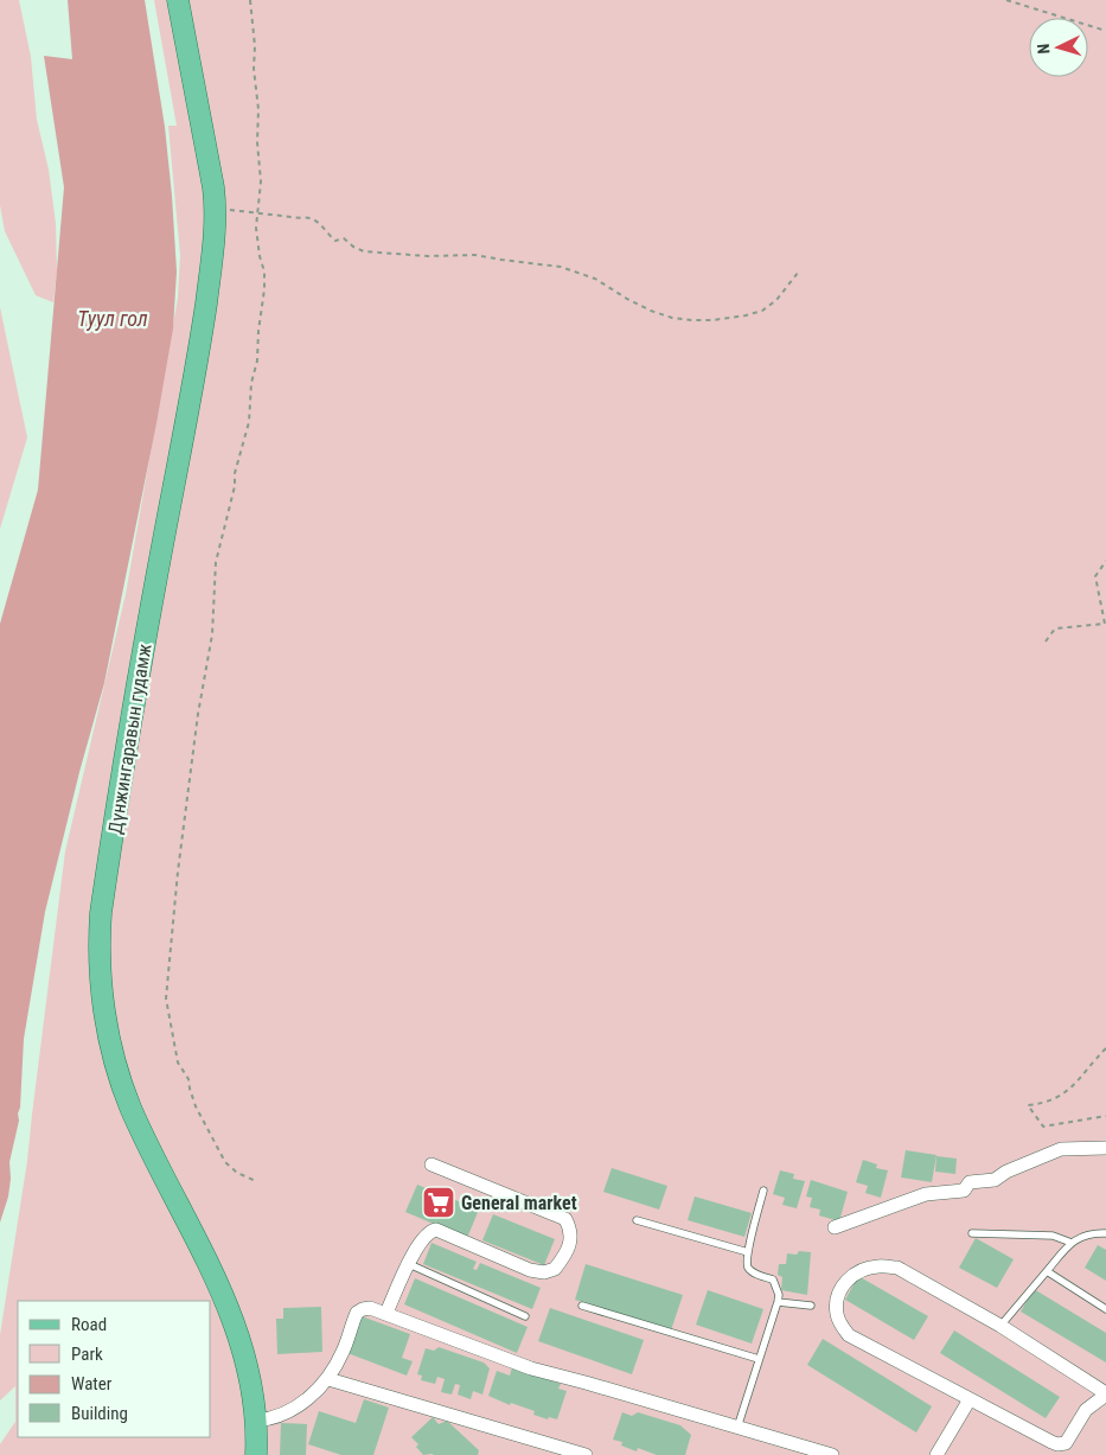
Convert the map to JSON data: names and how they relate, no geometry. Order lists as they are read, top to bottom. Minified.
{"streets":{"main road":["Дүнжингаравын гудамж"]},"water":["Туул гол"],"places":{"supermarket":["General market"]},"legend":["Road","Park","Water","Building"],"north":"left"}
